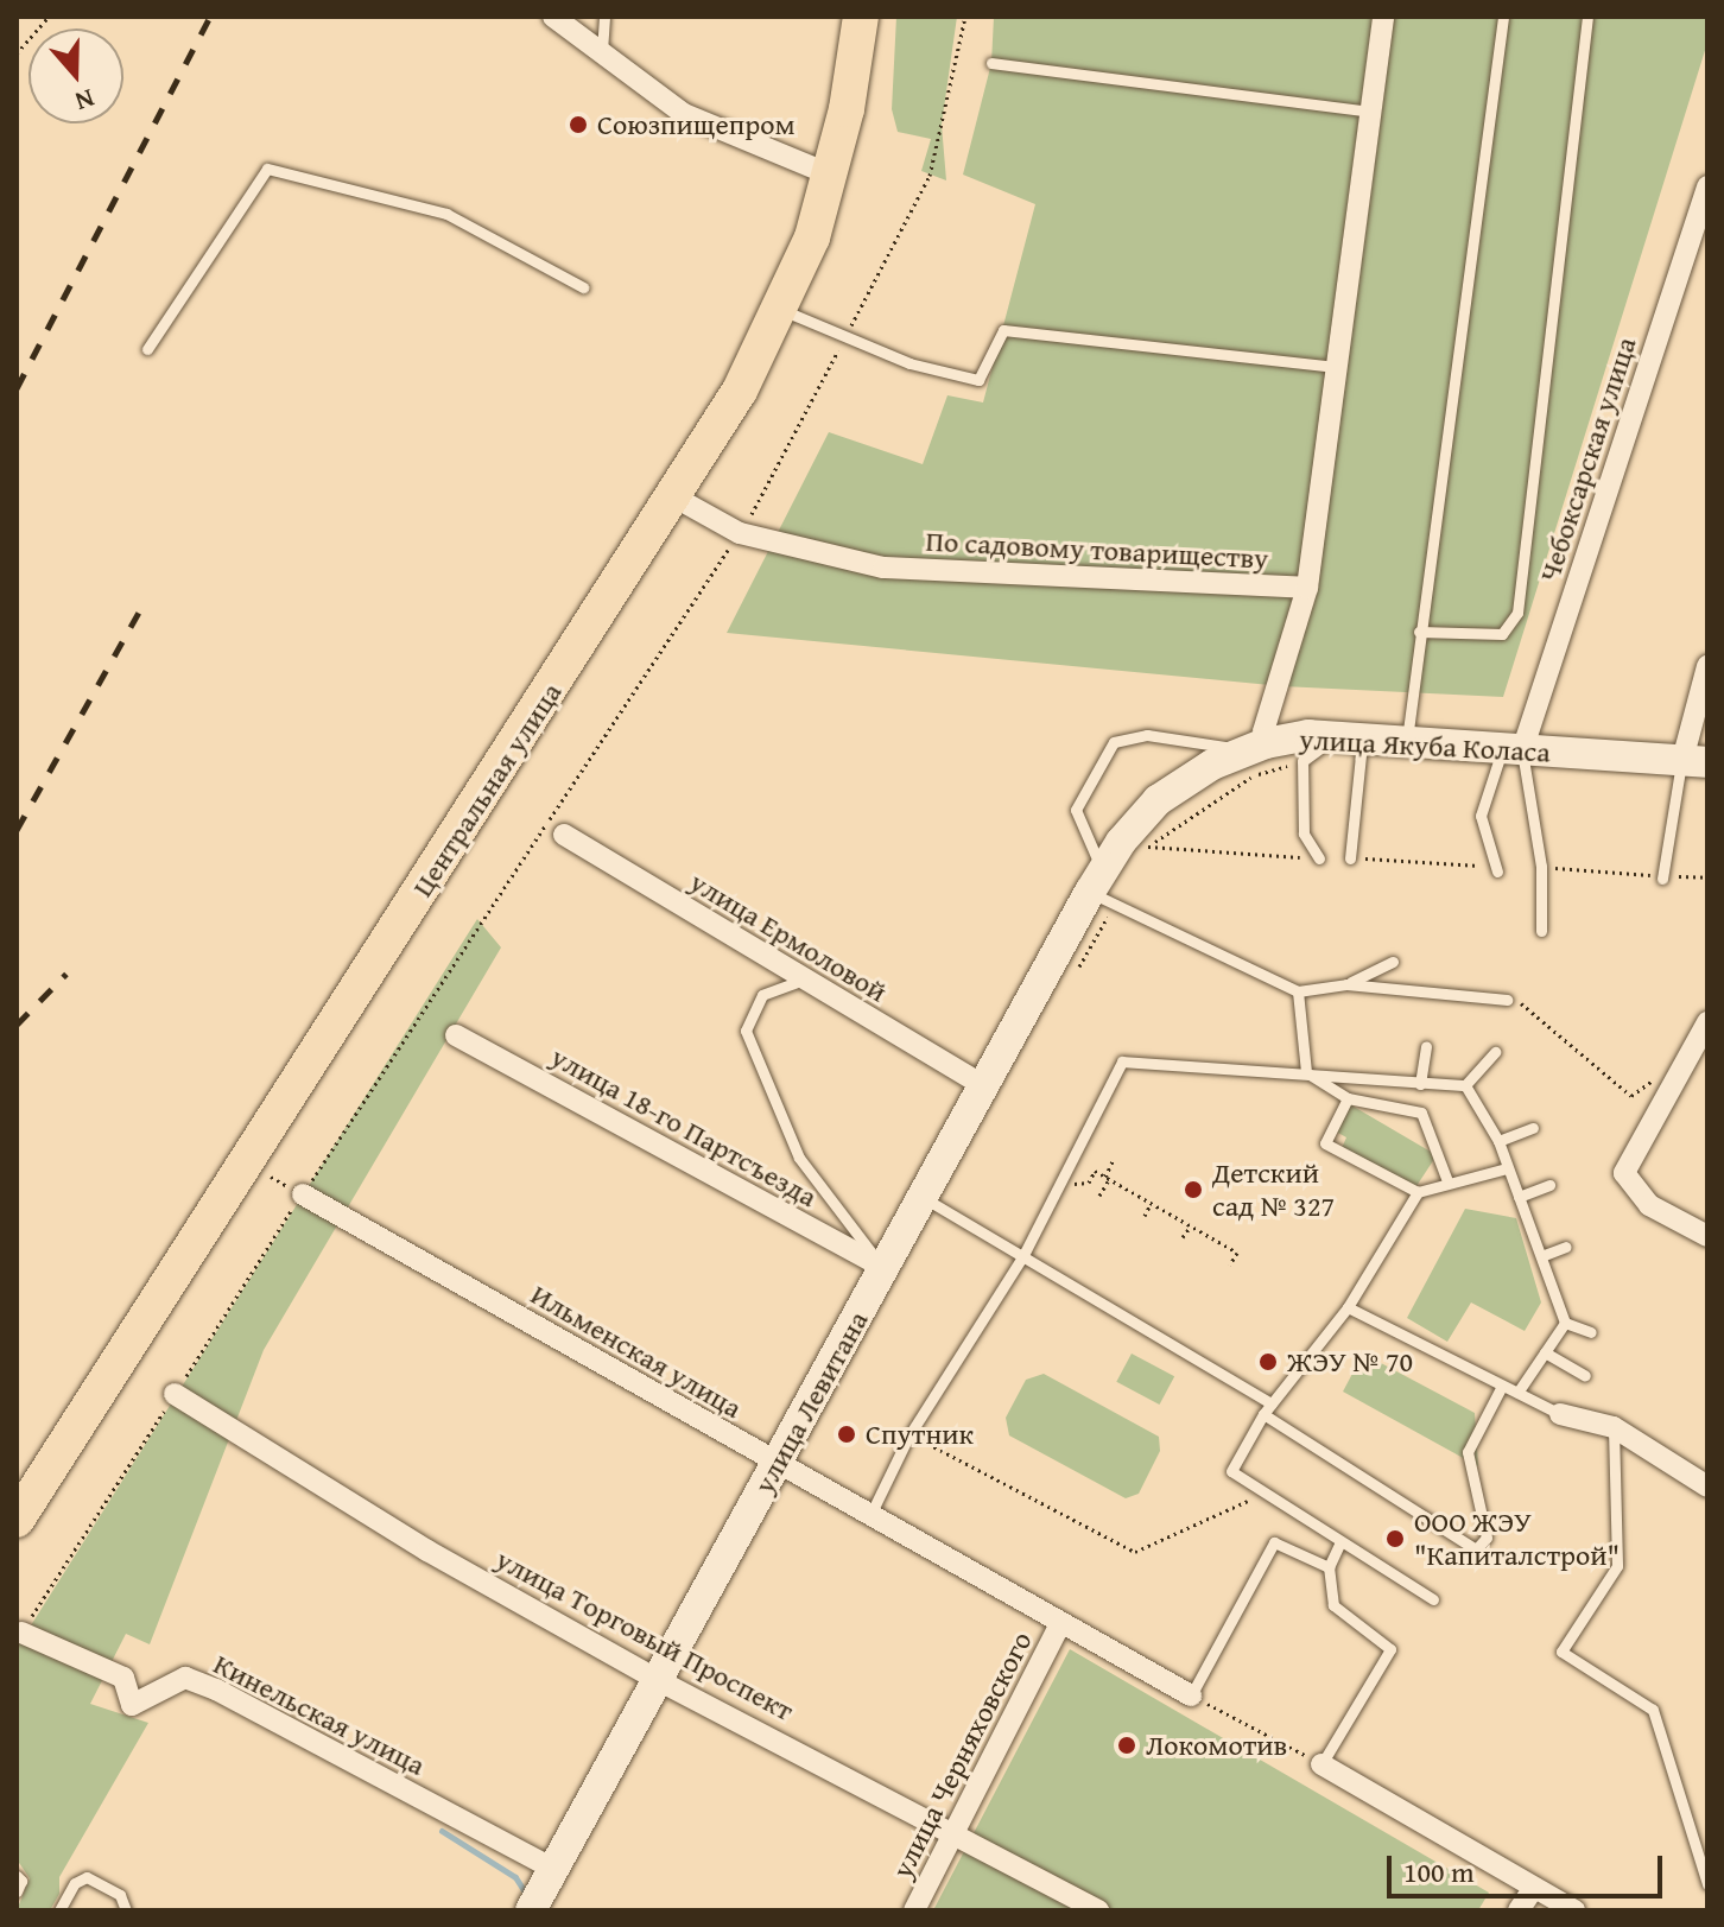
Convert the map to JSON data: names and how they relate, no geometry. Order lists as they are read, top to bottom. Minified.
{"streets":{"main road":["Центральная улица"],"street":["Чебоксарская улица","По садовому товариществу","улица Якуба Коласа","улица Ермоловой","улица 18-го Партсъезда","Ильменская улица","улица Левитана","улица Торговый Проспект","Кинельская улица","улица Черняховского"]},"crossings":[["Чебоксарская улица","улица Якуба Коласа"],["По садовому товариществу","Центральная улица"],["улица Якуба Коласа","улица Левитана"],["улица Ермоловой","улица Левитана"],["улица 18-го Партсъезда","улица Левитана"],["Ильменская улица","улица Левитана"],["Ильменская улица","улица Черняховского"],["улица Левитана","улица Торговый Проспект"],["улица Левитана","Кинельская улица"],["улица Торговый Проспект","улица Черняховского"]],"places":["Союзпищепром","Детский сад № 327","ЖЭУ № 70","Спутник","ООО ЖЭУ \"Капиталстрой\"","Локомотив"],"scale_bar":"100 m","north":"bottom"}
